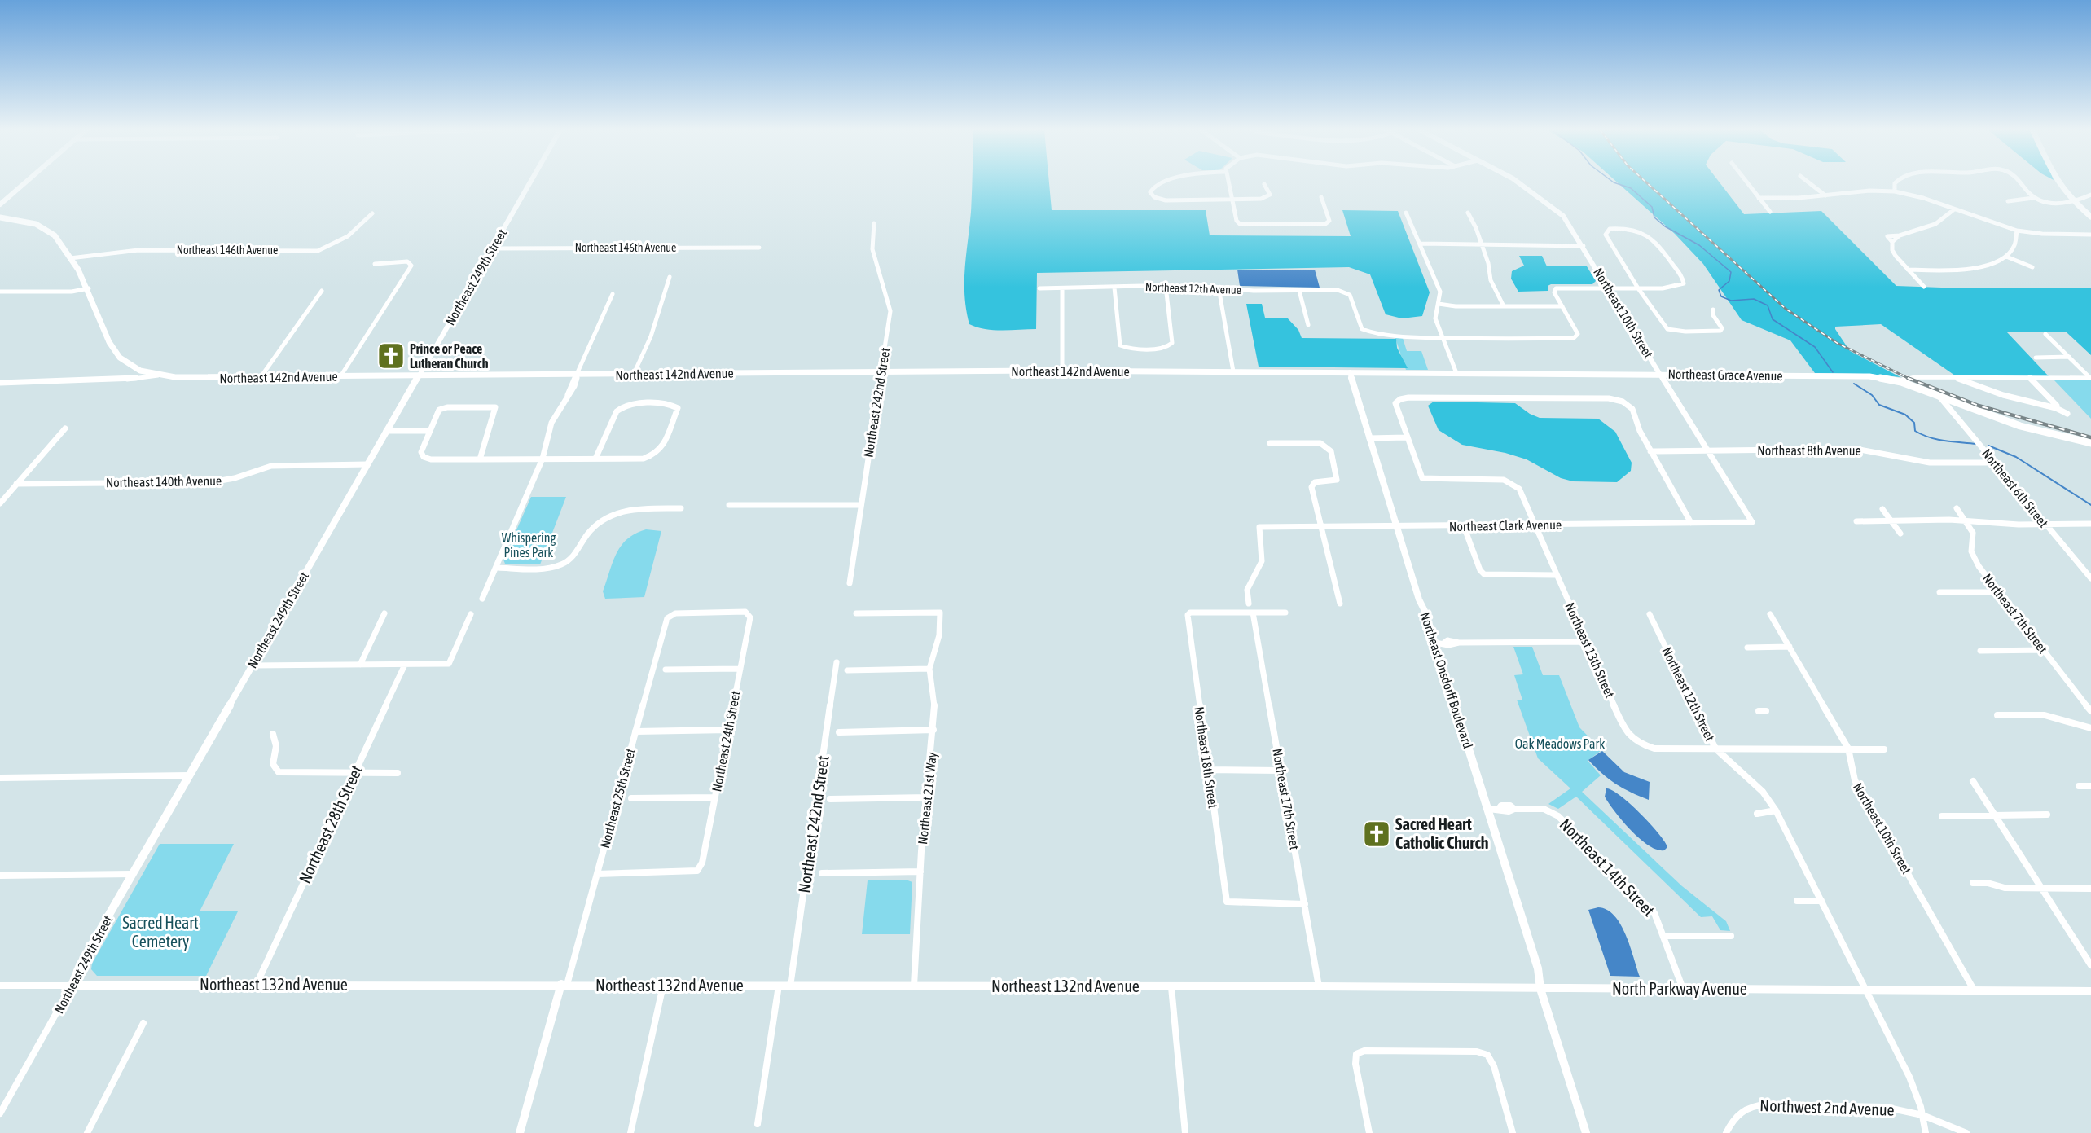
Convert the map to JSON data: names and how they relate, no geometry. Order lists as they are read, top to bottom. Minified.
{"streets":{"main road":["Northeast 142nd Avenue","Northeast Grace Avenue"],"street":["Northeast 146th Avenue","Northeast 249th Street","Northeast 12th Avenue","Northeast 10th Street","Northeast 242nd Street","Northeast 8th Avenue","Northeast 140th Avenue","Northeast 6th Street","Northeast Clark Avenue","Northeast 7th Street","Northeast 13th Street","Northeast Onsdorff Boulevard","Northeast 12th Street","Northeast 24th Street","Northeast 18th Street","Northeast 25th Street","Northeast 21st Way","Northeast 17th Street","Northeast 28th Street","Northeast 14th Street","Northeast 132nd Avenue","North Parkway Avenue","Northwest 2nd Avenue"]},"crossings":[["Northeast 146th Avenue","Northeast 249th Street"],["Northeast 249th Street","Northeast 142nd Avenue"],["Northeast 249th Street","Northeast 140th Avenue"],["Northeast 249th Street","Northeast 132nd Avenue"],["Northeast 10th Street","Northeast Grace Avenue"],["Northeast 10th Street","Northeast 8th Avenue"],["Northeast 10th Street","Northeast Clark Avenue"],["Northeast 10th Street","Northeast 13th Street"],["Northeast 10th Street","North Parkway Avenue"],["Northeast 142nd Avenue","Northeast Grace Avenue"],["Northeast 142nd Avenue","Northeast 242nd Street"],["Northeast 142nd Avenue","Northeast Onsdorff Boulevard"],["Northeast Grace Avenue","Northeast 6th Street"],["Northeast Grace Avenue","Northeast Onsdorff Boulevard"],["Northeast 242nd Street","Northeast 132nd Avenue"],["Northeast 8th Avenue","Northeast 6th Street"],["Northeast Clark Avenue","Northeast 13th Street"],["Northeast Clark Avenue","Northeast Onsdorff Boulevard"],["Northeast 13th Street","Northeast 12th Street"],["Northeast Onsdorff Boulevard","Northeast 14th Street"],["Northeast Onsdorff Boulevard","North Parkway Avenue"],["Northeast 12th Street","North Parkway Avenue"],["Northeast 12th Street","Northwest 2nd Avenue"],["Northeast 24th Street","Northeast 25th Street"],["Northeast 18th Street","Northeast 17th Street"],["Northeast 25th Street","Northeast 132nd Avenue"],["Northeast 21st Way","Northeast 132nd Avenue"],["Northeast 17th Street","North Parkway Avenue"],["Northeast 28th Street","Northeast 132nd Avenue"],["Northeast 14th Street","North Parkway Avenue"],["Northeast 132nd Avenue","North Parkway Avenue"]],"parks":["Whispering Pines Park","Oak Meadows Park","Sacred Heart Cemetery"],"places":{"church":["Prince or Peace Lutheran Church","Sacred Heart Catholic Church"]}}
